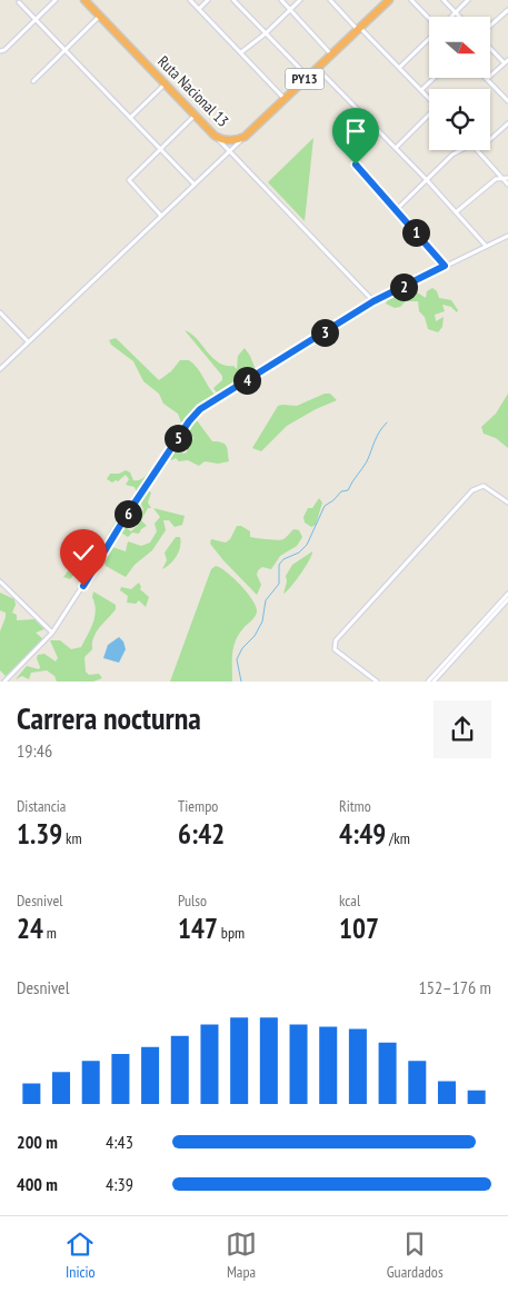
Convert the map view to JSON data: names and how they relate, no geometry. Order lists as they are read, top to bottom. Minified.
{"streets":{"highway":["PY13","Ruta Nacional 13"]},"north":"right","page":{"pins":["1","2","3","4","5","6"],"heading":["Carrera nocturna","19:46"],"stats":[["Distancia","1.39 km"],["Tiempo","6:42"],["Ritmo","4:49 /km"],["Desnivel","24 m"],["Pulso","147 bpm"],["kcal","107"]],"chart":["Desnivel","152–176 m"],"list":[{"name":"200 m","note":"4:43"},{"name":"400 m","note":"4:39"}],"tabs":["Inicio","Mapa","Guardados"]}}
